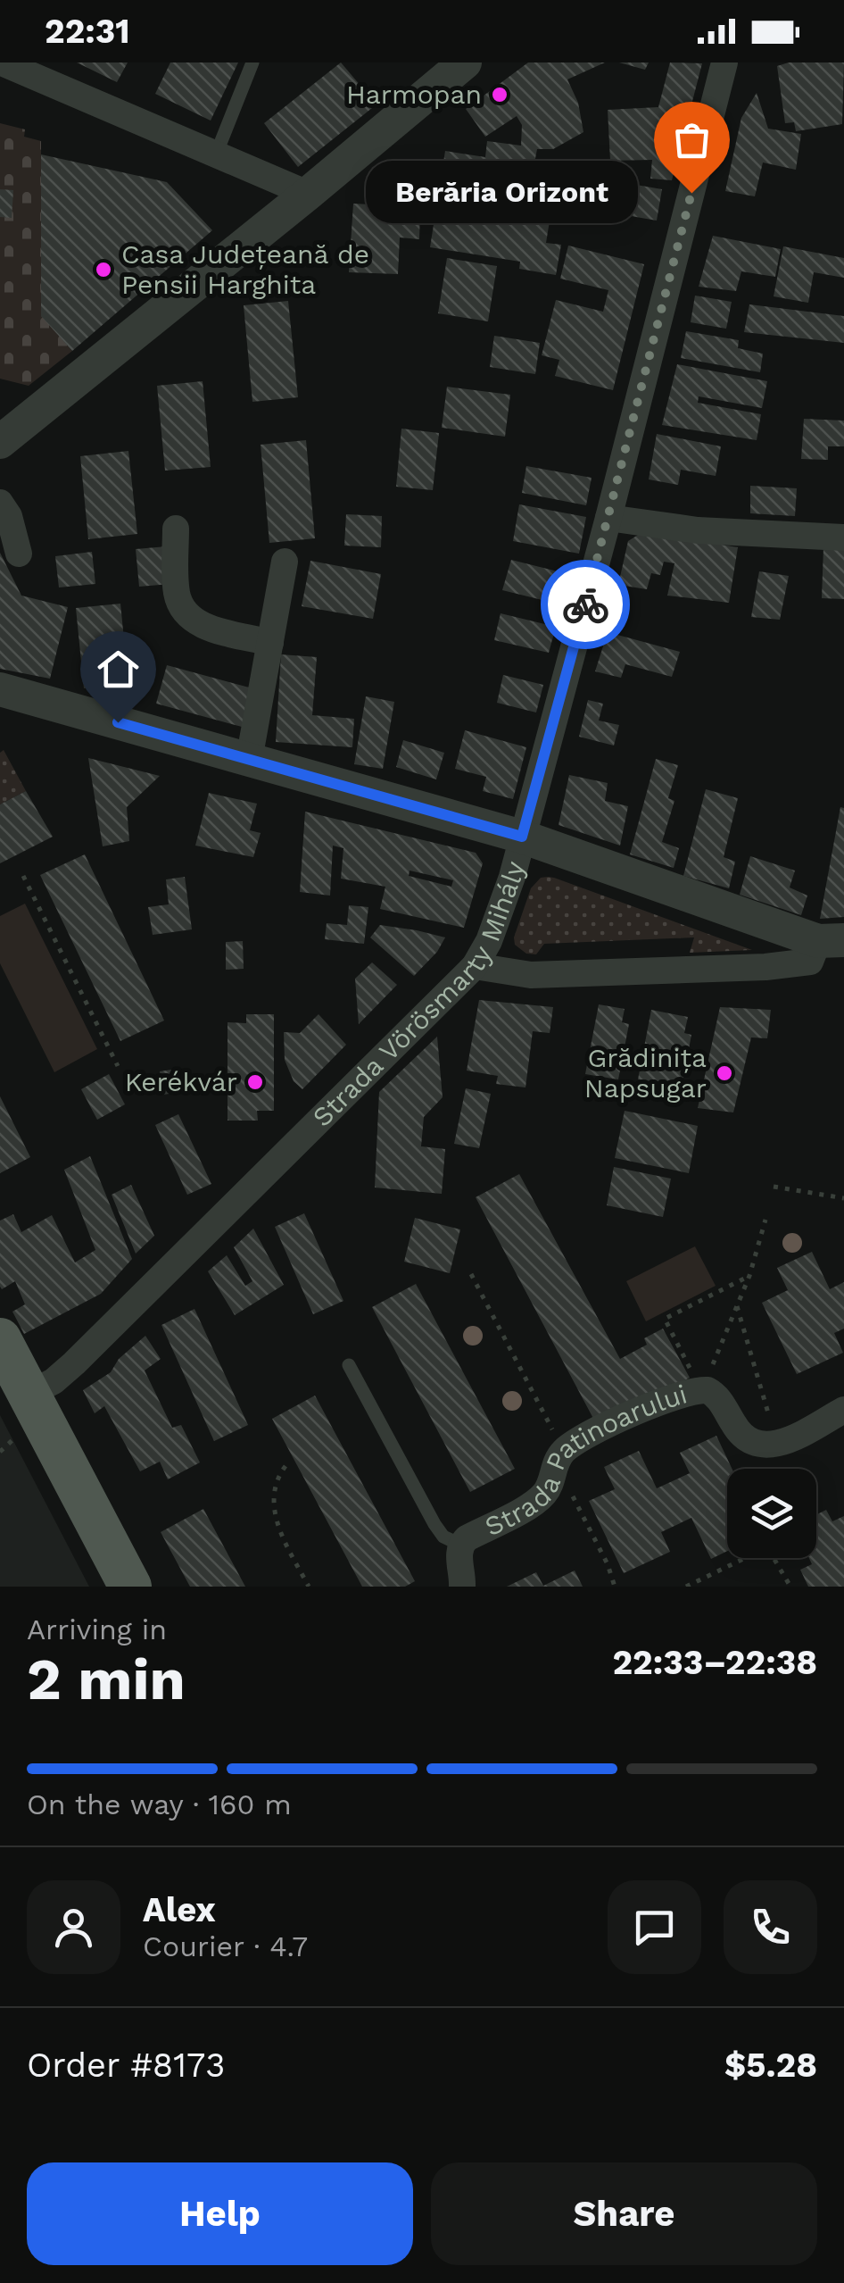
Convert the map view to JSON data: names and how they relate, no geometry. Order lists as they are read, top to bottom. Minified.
{"streets":{"street":["Strada Vörösmarty Mihály","Strada Patinoarului"]},"places":["Harmopan","Berăria Orizont","Casa Județeană de Pensii Harghita","Grădinița Napsugar","Kerékvár"],"page":{"status":"22:31","bubble":"Berăria Orizont","heading":["2 min","Arriving in","22:33–22:38"],"panel":["Alex","Courier · 4.7","Order #8173","$5.28"],"bar":"On the way · 160 m","buttons":["Help","Share"]}}
